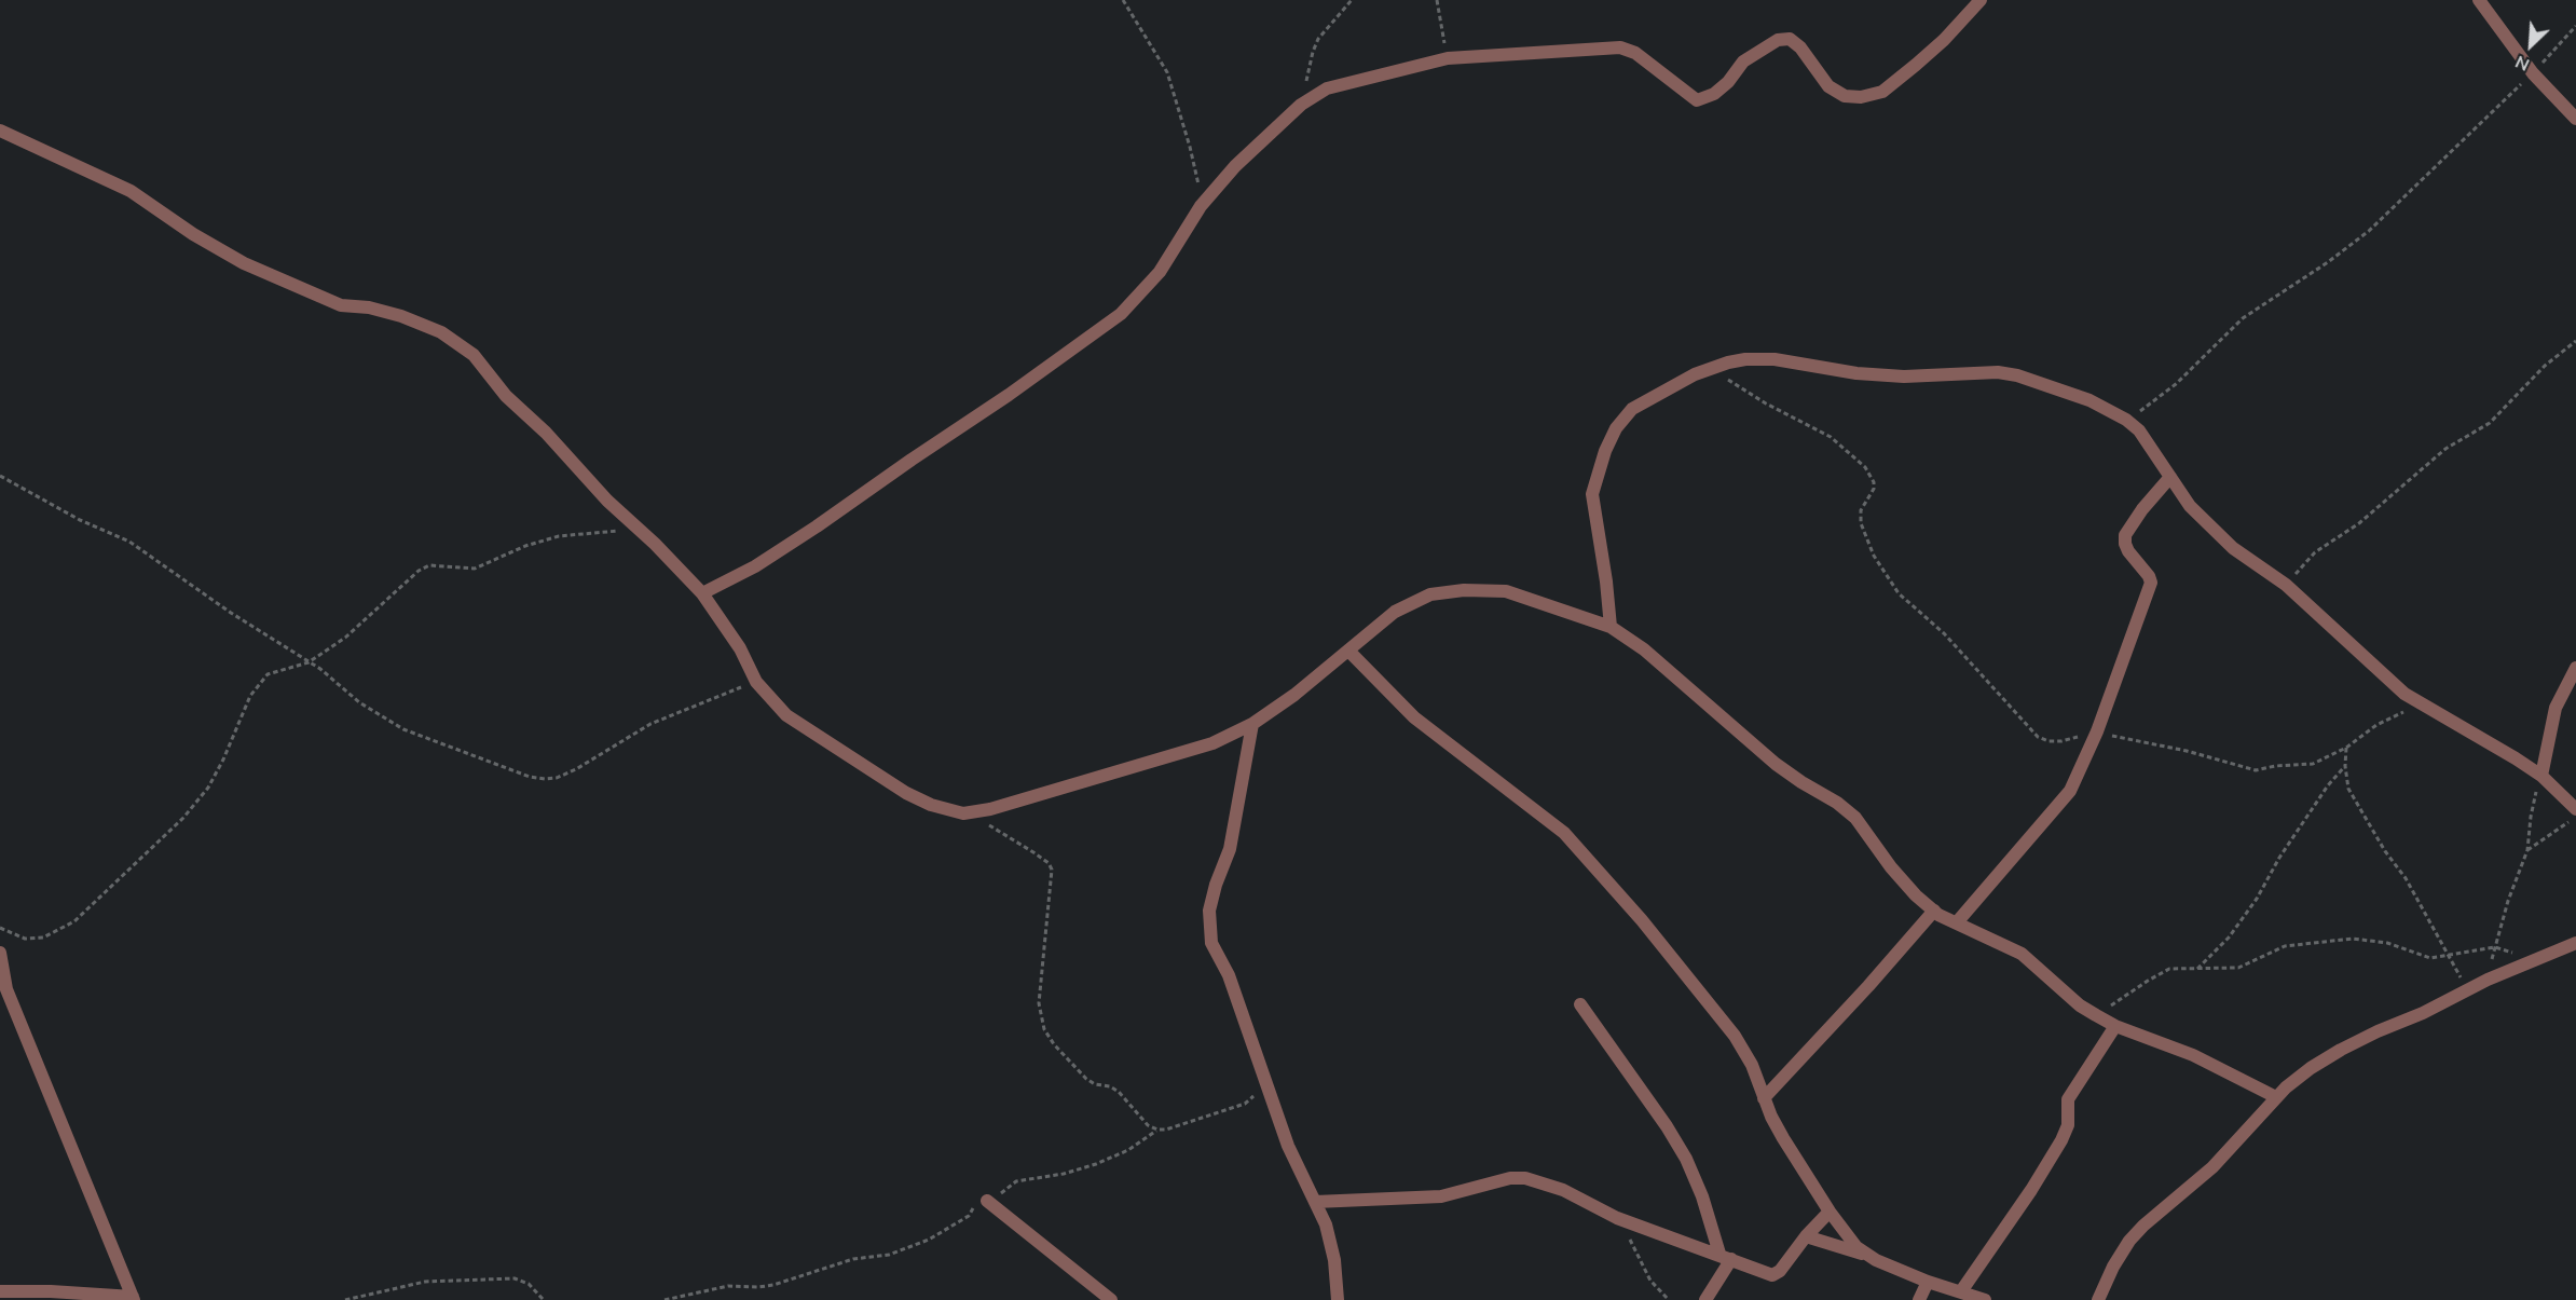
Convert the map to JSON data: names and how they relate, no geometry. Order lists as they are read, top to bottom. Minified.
{"north":"bottom left"}
